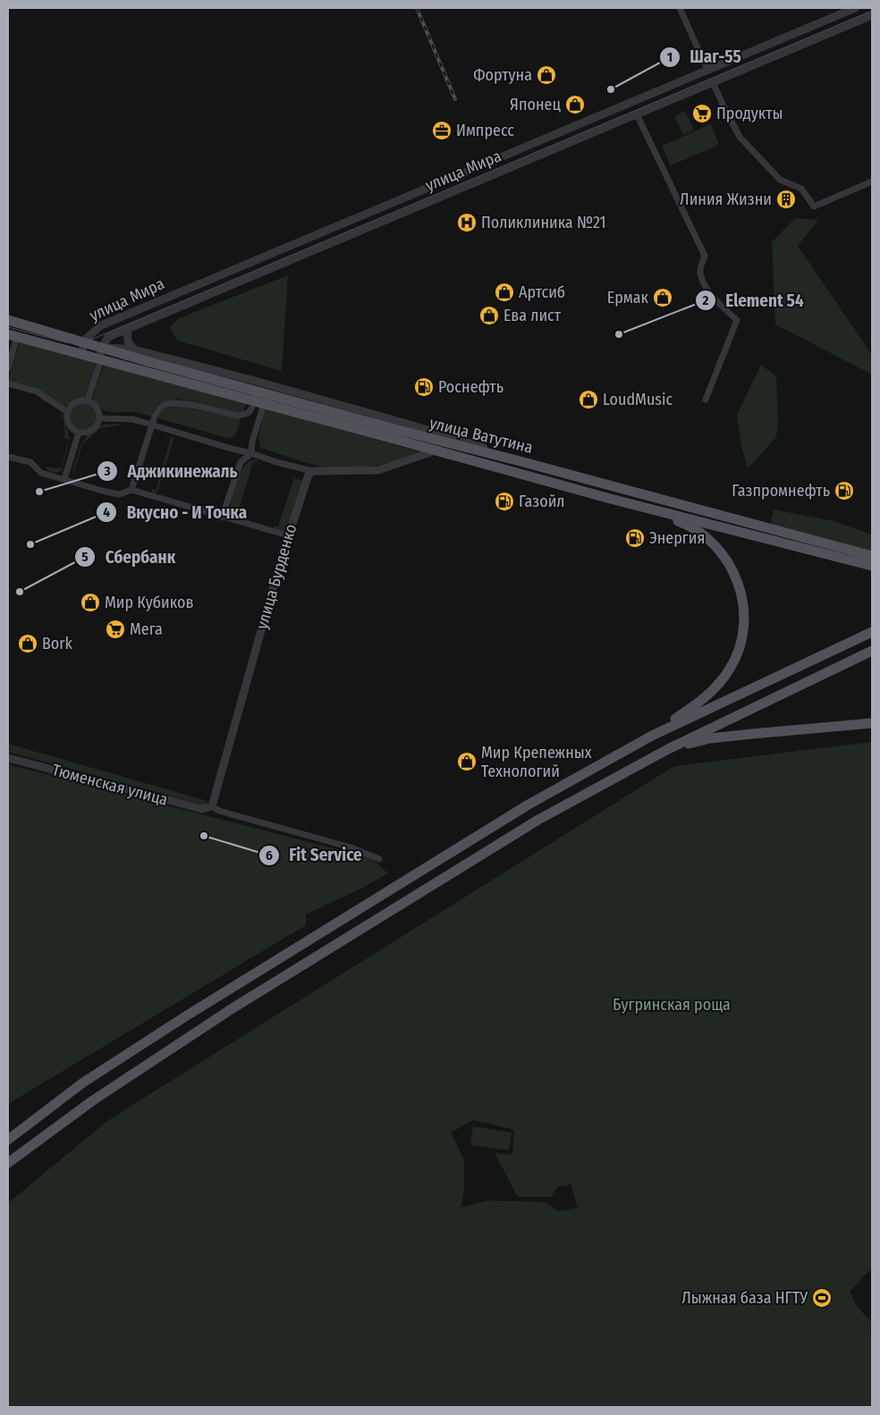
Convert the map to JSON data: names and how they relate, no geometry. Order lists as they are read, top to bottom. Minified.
{"streets":{"main road":["улица Мира","улица Ватутина"],"street":["улица Бурденко","Тюменская улица"]},"crossings":[["улица Мира","улица Ватутина"],["улица Бурденко","Тюменская улица"]],"parks":["Бугринская роща"],"places":{"shop":["Фортуна","Японец","Артсиб","Ермак","Ева лист","LoudMusic","Мир Кубиков","Bork","Мир Крепежных Технологий"],"other":["Шаг-55","Element 54","Аджикинежаль","Вкусно - И Точка","Сбербанк","Fit Service"],"supermarket":["Продукты","Мега"],"office":["Импресс"],"building":["Линия Жизни"],"hospital":["Поликлиника №21"],"fuel station":["Роснефть","Газпромнефть","Газойл","Энергия"],"sports":["Лыжная база НГТУ"]}}
